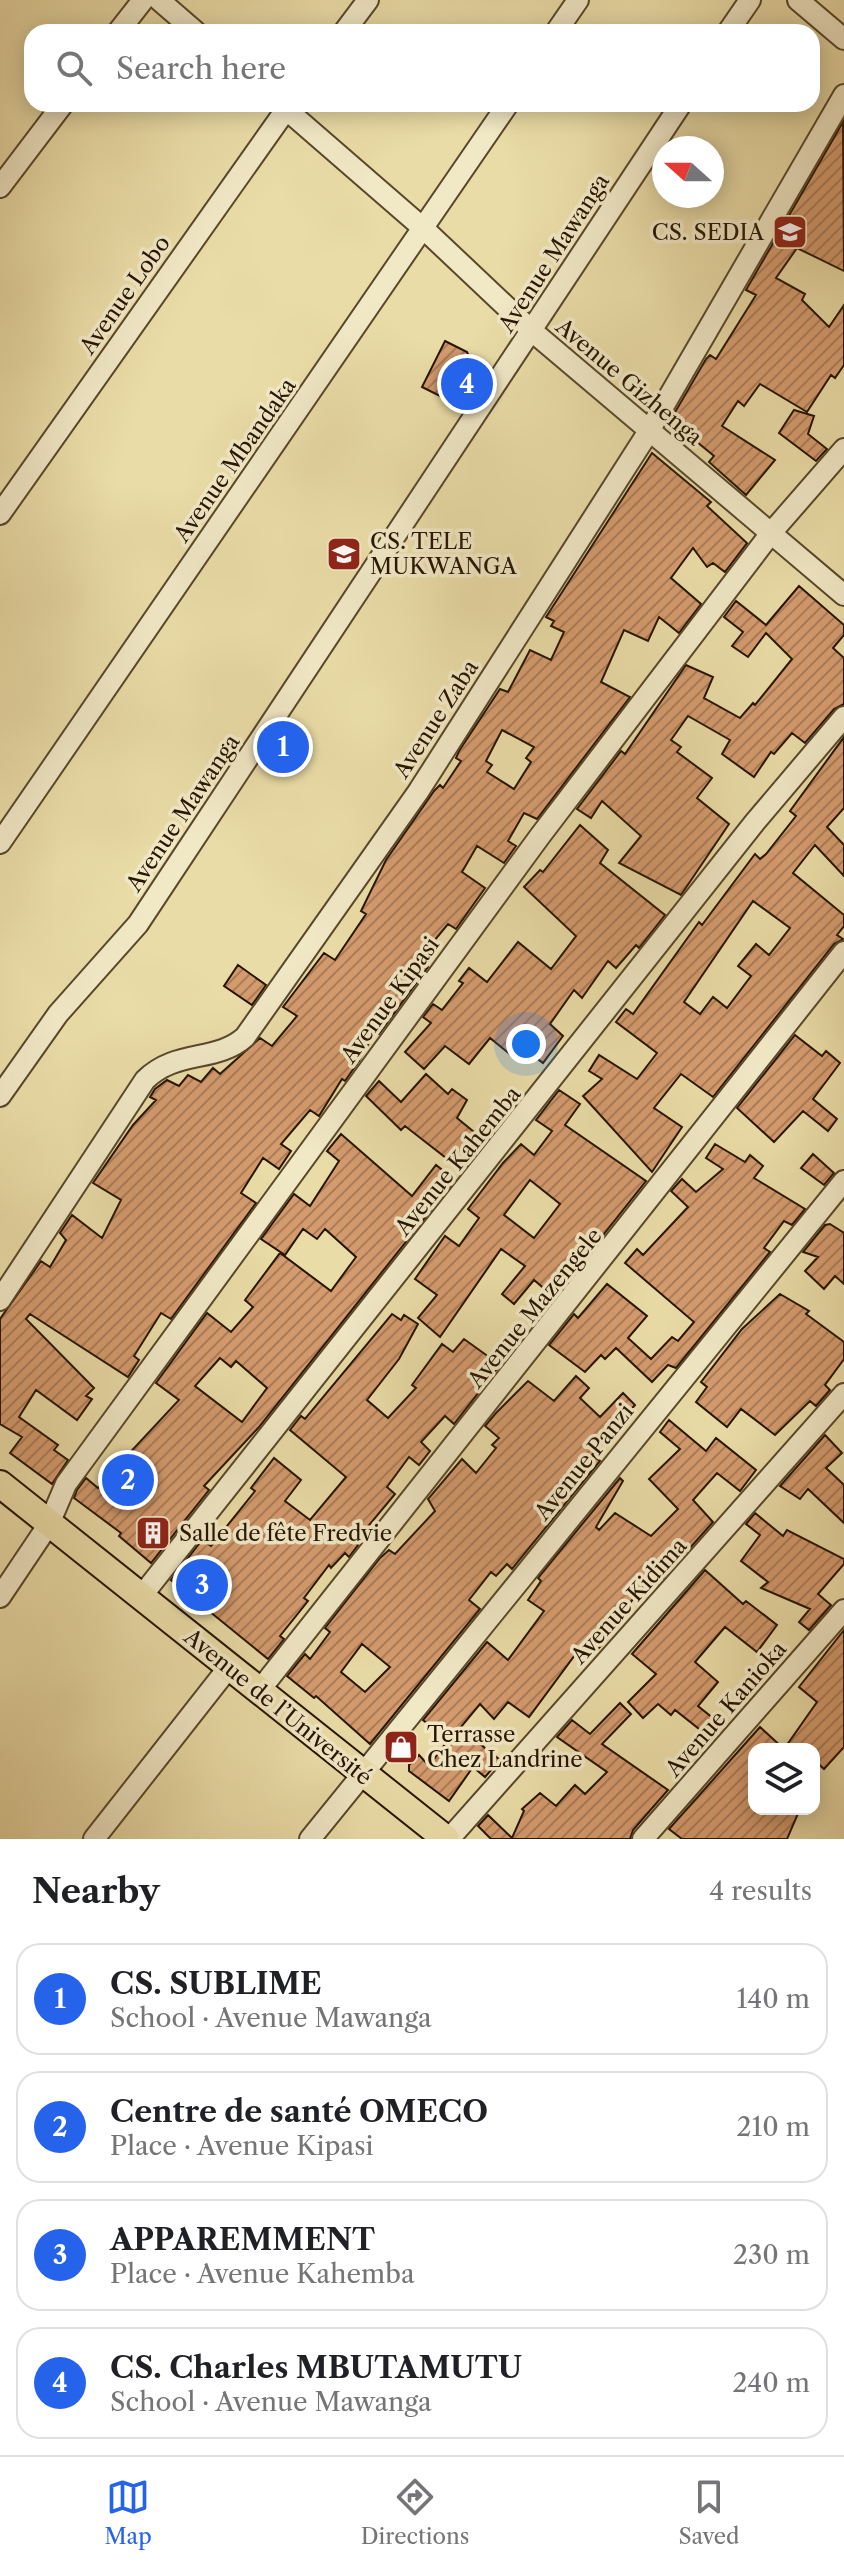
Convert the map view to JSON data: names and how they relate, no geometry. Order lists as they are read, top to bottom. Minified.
{"streets":{"main road":["Avenue de l’Université"],"street":["Avenue Mawanga","Avenue Lobo","Avenue Gizhenga","Avenue Mbandaka","Avenue Zaba","Avenue Kipasi","Avenue Kahemba","Avenue Mazengele","Avenue Panzi","Avenue Kidima","Avenue Kanioka"]},"crossings":[["Avenue Mawanga","Avenue Gizhenga"],["Avenue Gizhenga","Avenue Mbandaka"],["Avenue Gizhenga","Avenue Zaba"],["Avenue Gizhenga","Avenue Kipasi"],["Avenue Kipasi","Avenue de l’Université"],["Avenue Kahemba","Avenue de l’Université"],["Avenue Mazengele","Avenue de l’Université"],["Avenue Panzi","Avenue de l’Université"],["Avenue Kidima","Avenue de l’Université"]],"places":{"school or university":["CS. SEDIA","CS. TELE MUKWANGA"],"building":["Salle de fête Fredvie"],"shop":["Terrasse Chez Landrine"]},"north":"left","page":{"search":"Search here","pins":["4","1","2","3"],"heading":["Nearby","4 results"],"list":[{"mark":"1","name":"CS. SUBLIME","note":"School · Avenue Mawanga","value":"140 m"},{"mark":"2","name":"Centre de santé OMECO","note":"Place · Avenue Kipasi","value":"210 m"},{"mark":"3","name":"APPAREMMENT","note":"Place · Avenue Kahemba","value":"230 m"},{"mark":"4","name":"CS. Charles MBUTAMUTU","note":"School · Avenue Mawanga","value":"240 m"}],"nav":["Map","Directions","Saved"]}}
